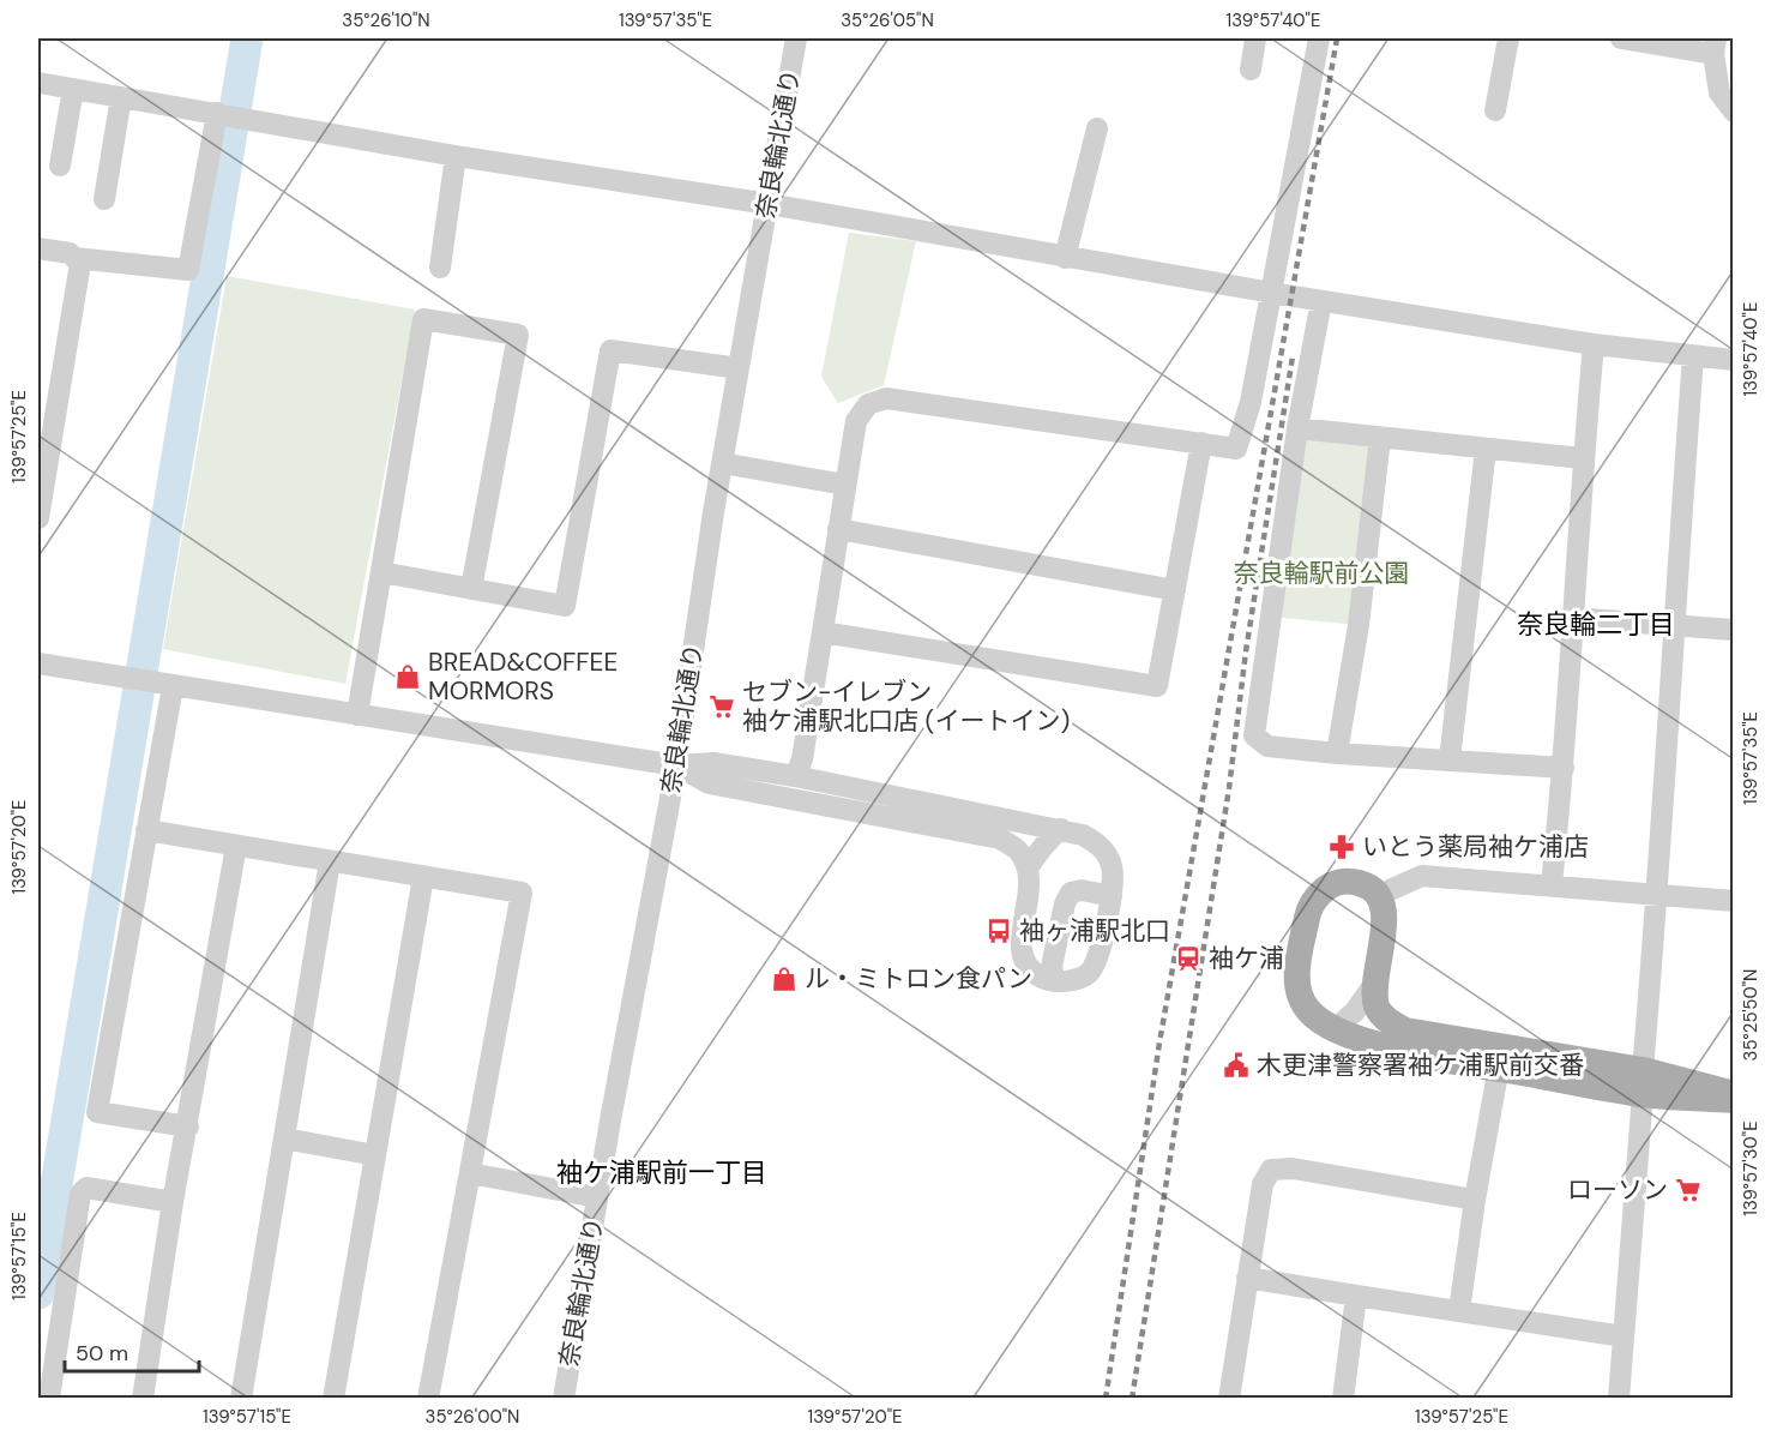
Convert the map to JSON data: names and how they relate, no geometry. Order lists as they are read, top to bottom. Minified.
{"streets":{"street":["奈良輪北通り"]},"districts":["奈良輪二丁目","袖ケ浦駅前一丁目"],"parks":["奈良輪駅前公園"],"places":{"shop":["BREAD&COFFEE MORMORS","ル・ミトロン食パン"],"supermarket":["セブン-イレブン 袖ケ浦駅北口店 (イートイン)","ローソン"],"pharmacy":["いとう薬局袖ケ浦店"],"bus stop":["袖ヶ浦駅北口"],"station":["袖ケ浦"],"public building":["木更津警察署袖ケ浦駅前交番"]},"scale_bar":"50 m","coordinates":["35°26'10\"N","139°57'35\"E","35°26'05\"N","139°57'40\"E","139°57'25\"E","139°57'20\"E","35°25'50\"N","139°57'30\"E","139°57'15\"E","35°26'00\"N"]}
